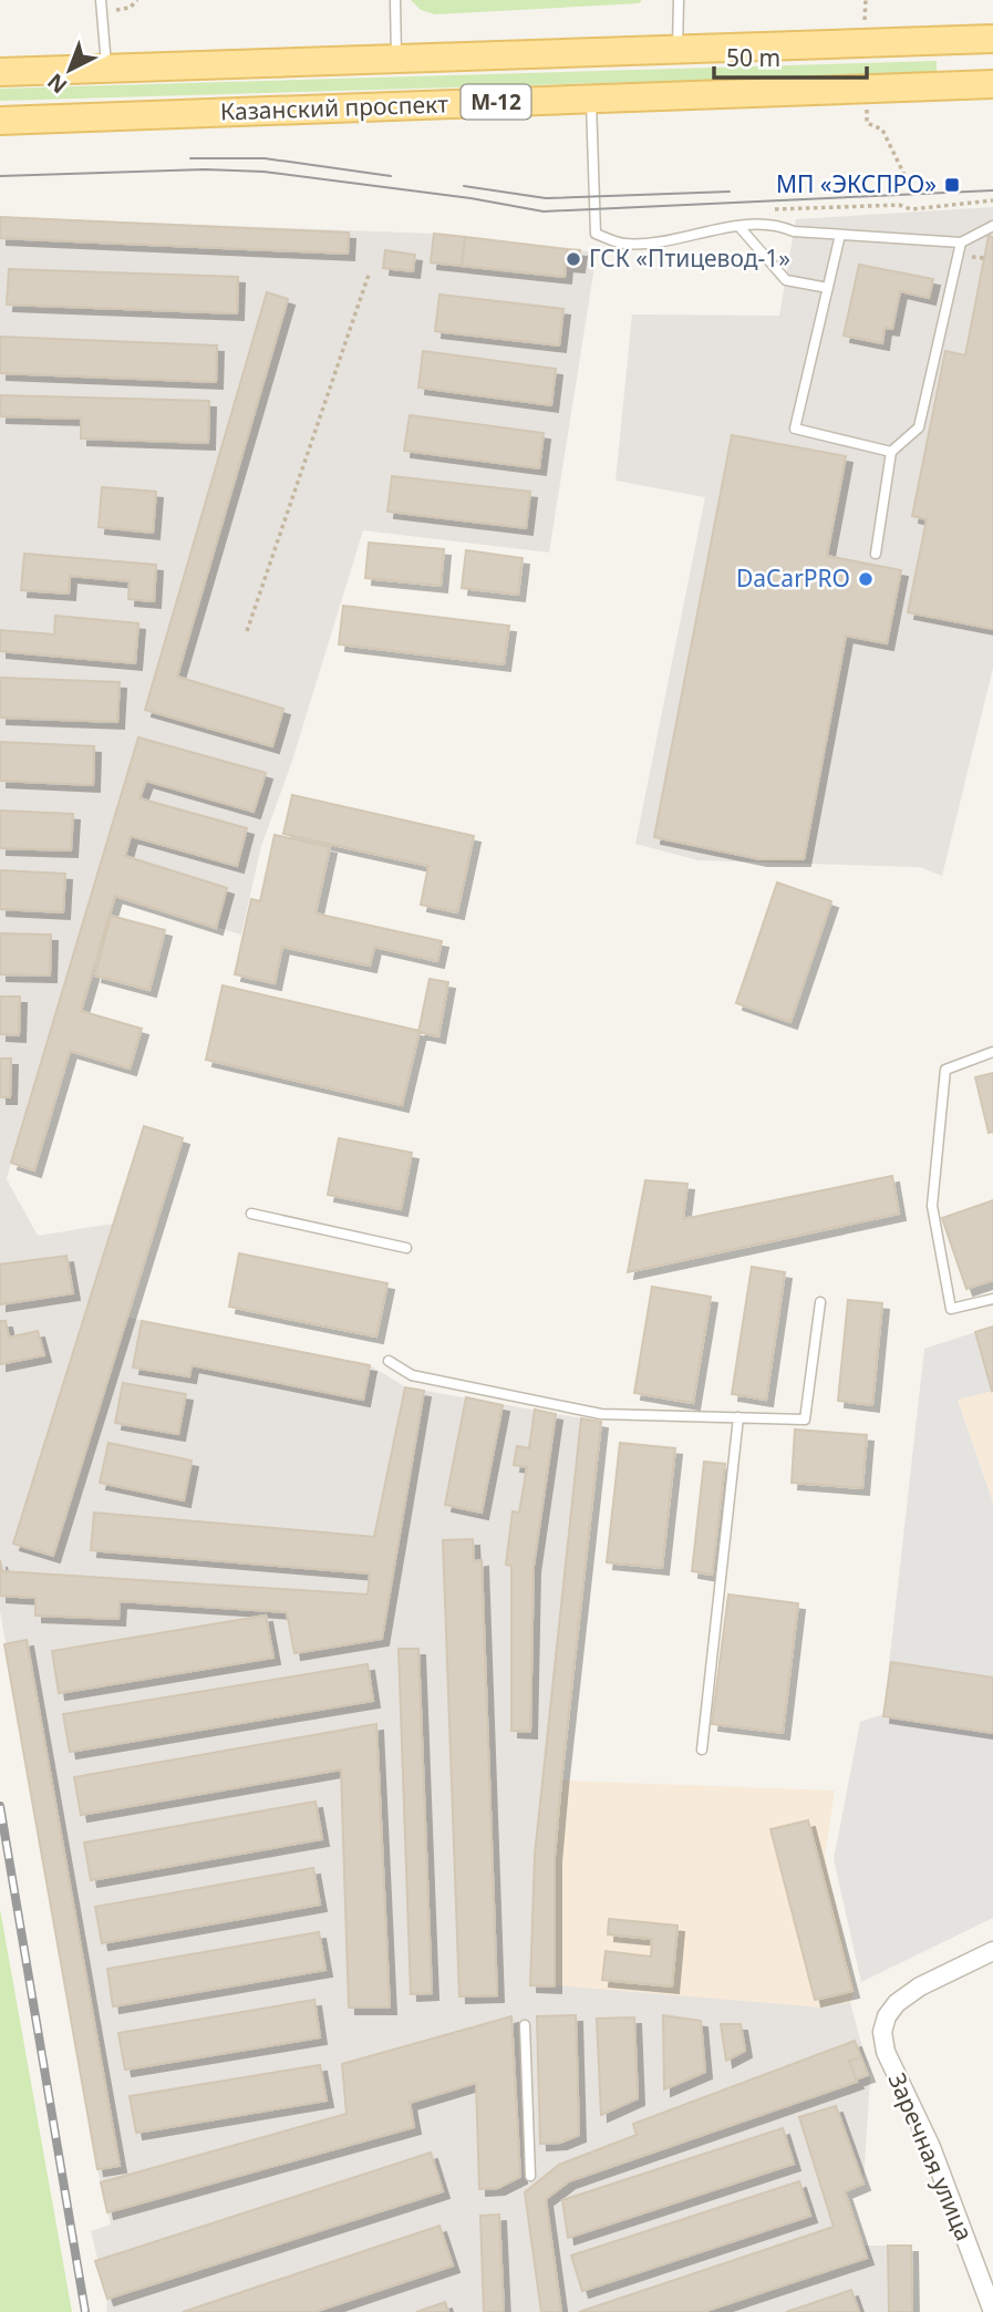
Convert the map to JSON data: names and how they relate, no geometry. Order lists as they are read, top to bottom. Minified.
{"streets":{"main road":["М-12","Казанский проспект"],"street":["Заречная улица"]},"places":{"transit":["МП «ЭКСПРО»"],"other":["ГСК «Птицевод-1»","DaCarPRO"]},"scale_bar":"50 m","north":"bottom left"}
